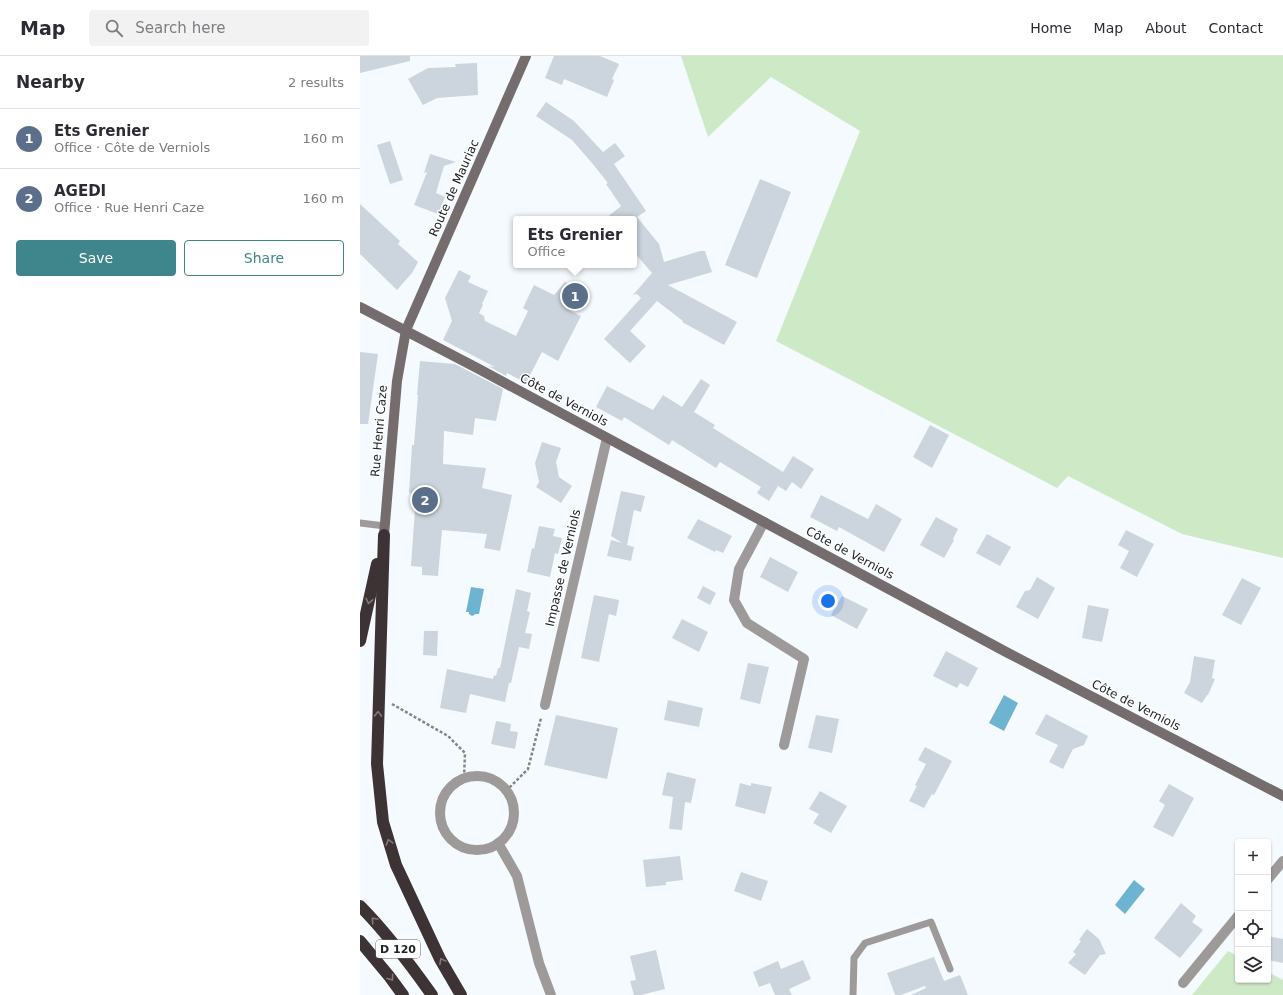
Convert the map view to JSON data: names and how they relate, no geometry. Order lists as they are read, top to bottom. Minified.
{"streets":{"highway":["D 120"],"street":["Route de Mauriac","Côte de Verniols","Rue Henri Caze","Impasse de Verniols"]},"crossings":[["Route de Mauriac","Côte de Verniols"],["Route de Mauriac","Rue Henri Caze"],["Côte de Verniols","Rue Henri Caze"],["Côte de Verniols","Impasse de Verniols"]],"page":{"header":"Map","search":"Search here","nav":["Home","Map","About","Contact"],"heading":["Nearby","2 results"],"list":[{"mark":"1","name":"Ets Grenier","note":"Office · Côte de Verniols","value":"160 m"},{"mark":"2","name":"AGEDI","note":"Office · Rue Henri Caze","value":"160 m"}],"popup":["Ets Grenier","Office"],"buttons":["Save","Share"],"pins":["1","2"],"map_buttons":["+","−"]}}
